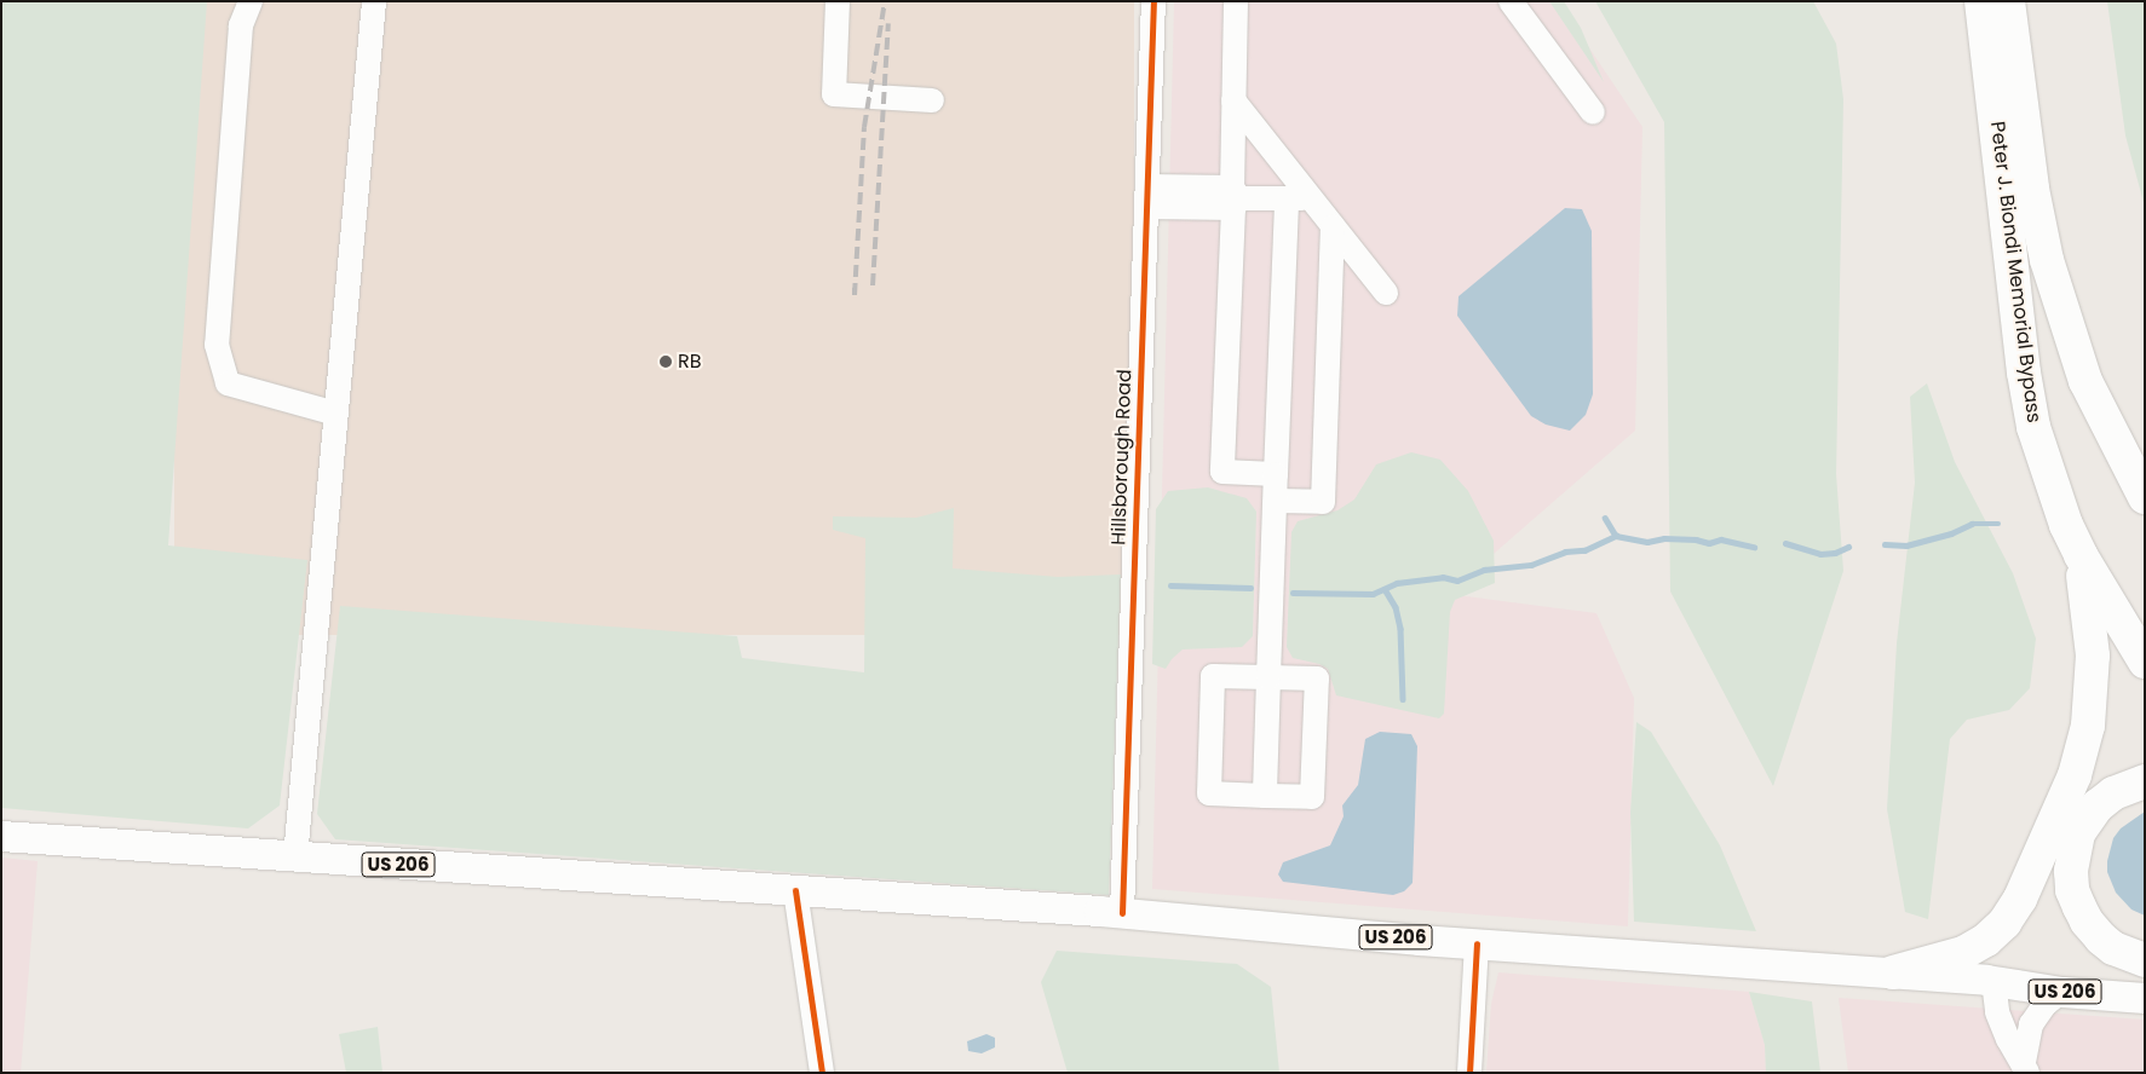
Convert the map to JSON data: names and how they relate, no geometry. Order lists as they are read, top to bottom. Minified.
{"streets":{"highway":["Peter J. Biondi Memorial Bypass"],"main road":["US 206"],"street":["Hillsborough Road"]},"crossings":[["Hillsborough Road","US 206"]],"places":["RB"]}
